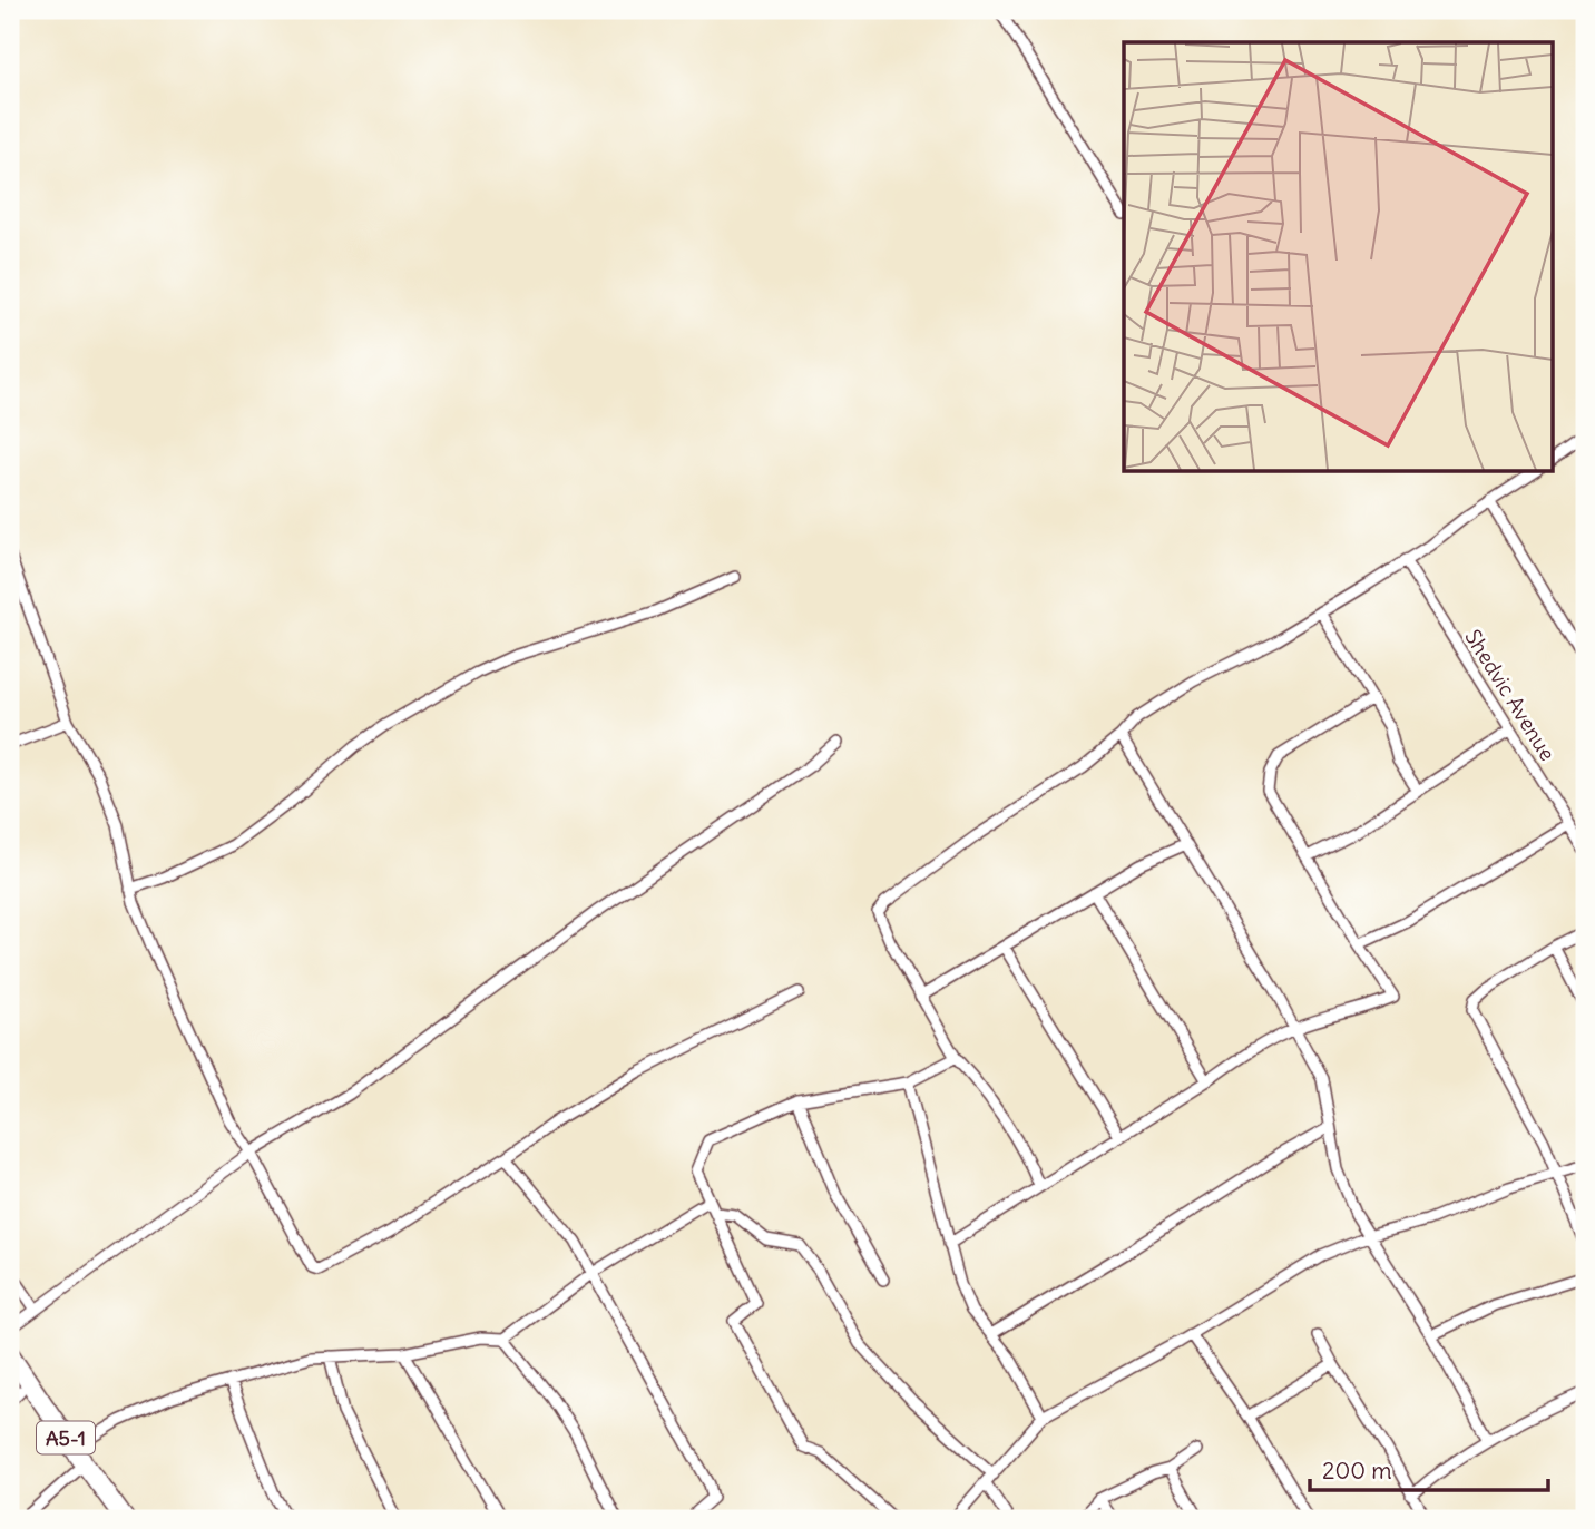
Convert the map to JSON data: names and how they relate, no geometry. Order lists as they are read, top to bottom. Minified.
{"streets":{"highway":["A5-1"],"street":["Shedvic Avenue"]},"scale_bar":"200 m"}
